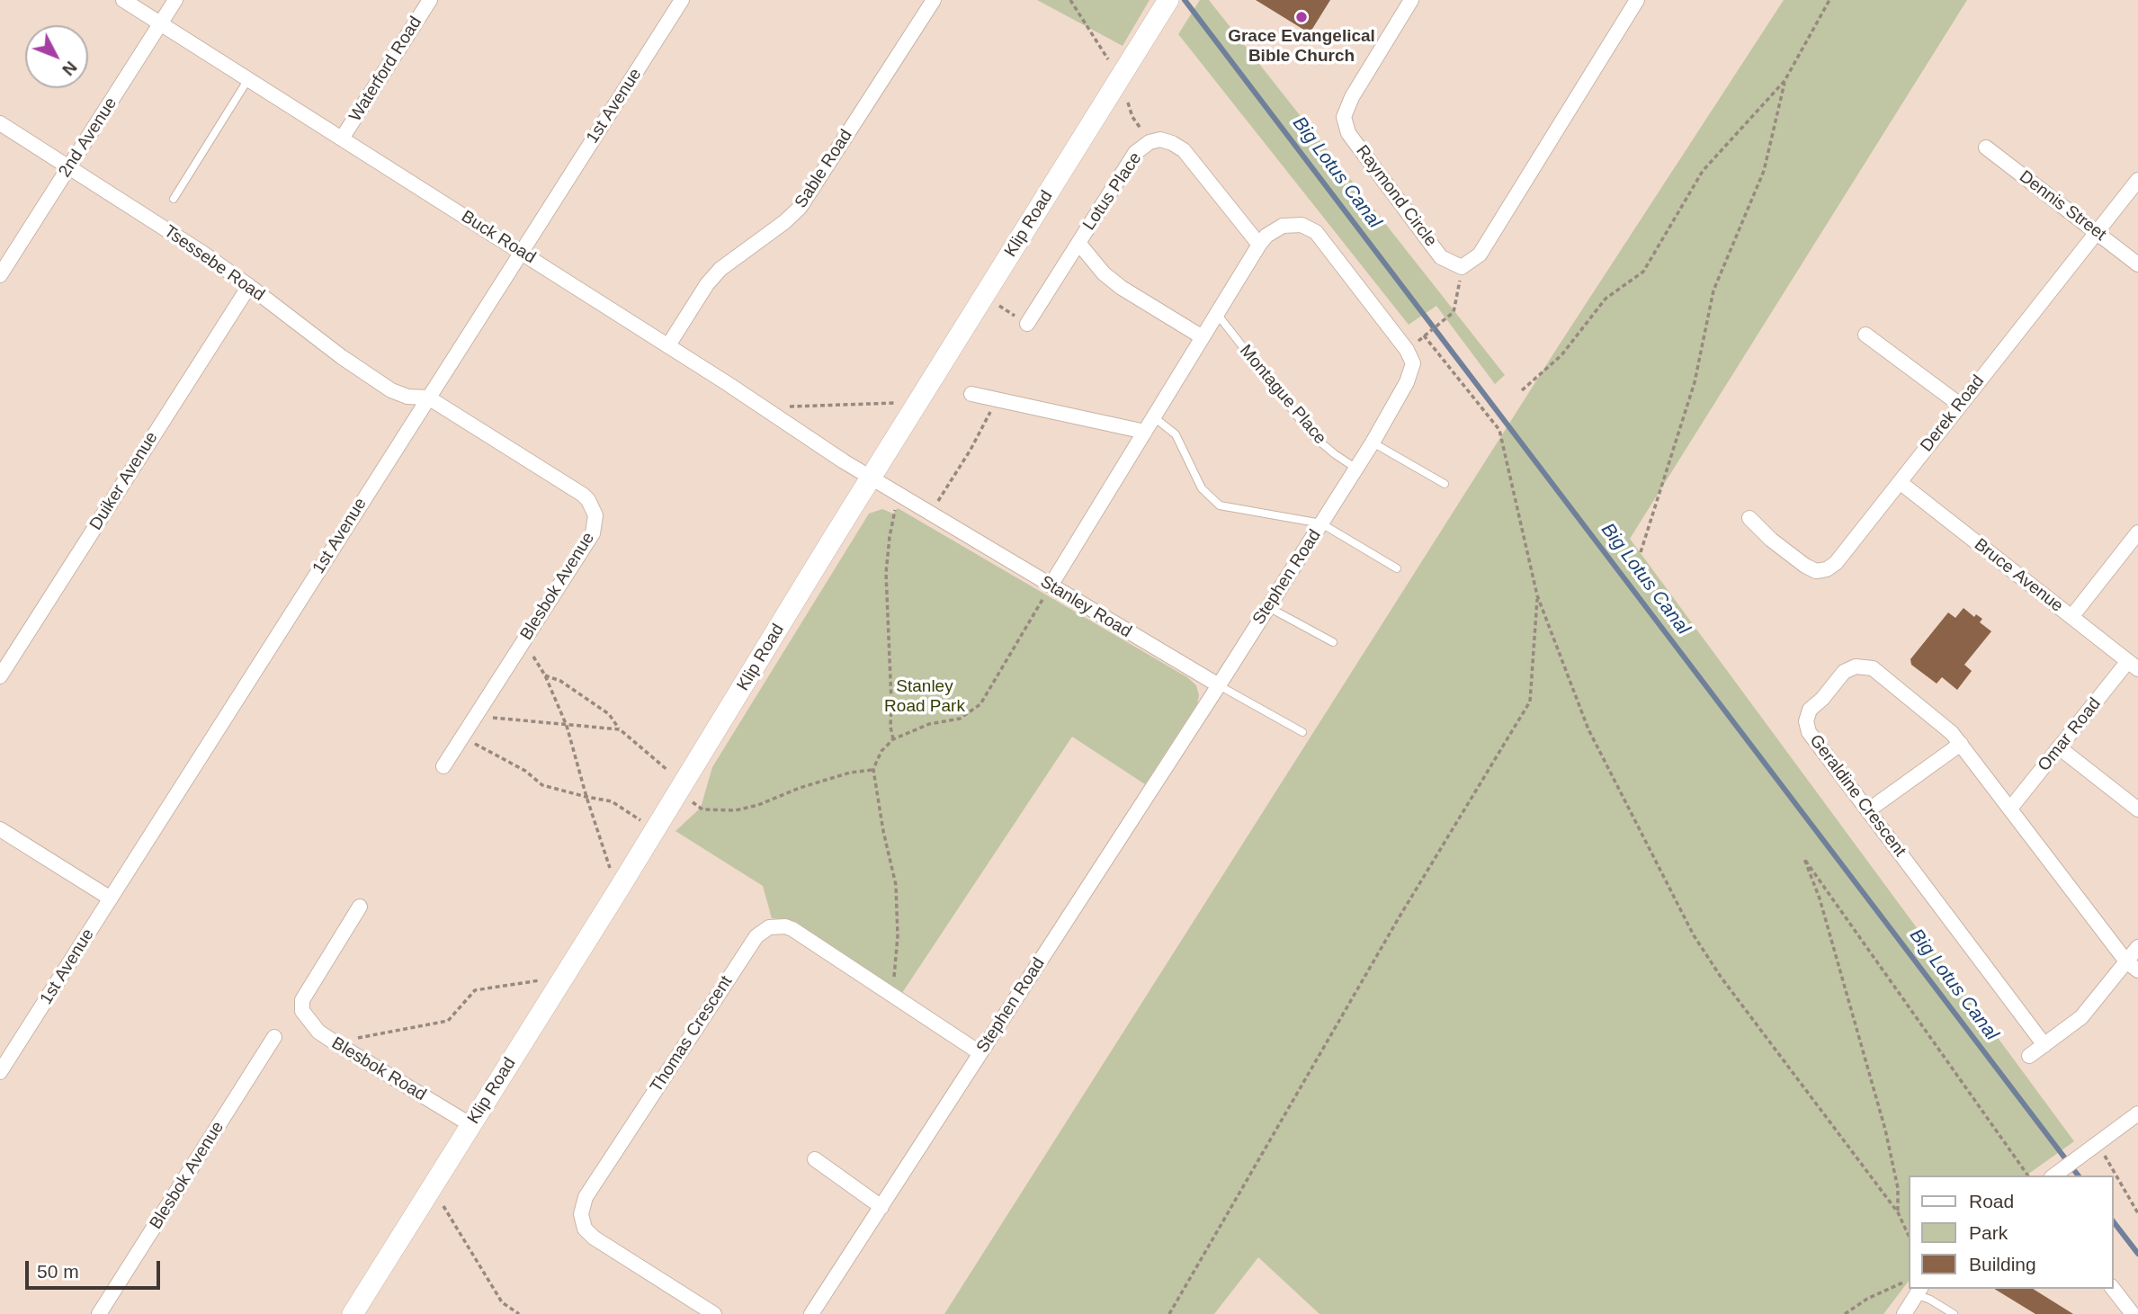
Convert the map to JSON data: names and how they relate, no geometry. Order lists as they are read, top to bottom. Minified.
{"streets":{"street":["Waterford Road","1st Avenue","2nd Avenue","Sable Road","Lotus Place","Raymond Circle","Dennis Street","Klip Road","Buck Road","Tsessebe Road","Derek Road","Duiker Avenue","Bruce Avenue","Stephen Road","Blesbok Avenue","Stanley Road","Omar Road","Geraldine Crescent","Thomas Crescent","Blesbok Road"],"lane":["Montague Place"]},"crossings":[["Waterford Road","Buck Road"],["1st Avenue","Buck Road"],["1st Avenue","Tsessebe Road"],["1st Avenue","Blesbok Avenue"],["2nd Avenue","Buck Road"],["2nd Avenue","Tsessebe Road"],["Sable Road","Buck Road"],["Lotus Place","Stephen Road"],["Dennis Street","Derek Road"],["Klip Road","Buck Road"],["Klip Road","Stanley Road"],["Klip Road","Blesbok Road"],["Buck Road","Stanley Road"],["Tsessebe Road","Duiker Avenue"],["Tsessebe Road","Blesbok Avenue"],["Montague Place","Stephen Road"],["Derek Road","Bruce Avenue"],["Bruce Avenue","Omar Road"],["Stephen Road","Stanley Road"],["Stephen Road","Thomas Crescent"],["Omar Road","Geraldine Crescent"]],"water":["Big Lotus Canal"],"parks":["Stanley Road Park"],"places":["Grace Evangelical Bible Church"],"legend":["Road","Park","Building"],"scale_bar":"50 m","north":"bottom right"}
